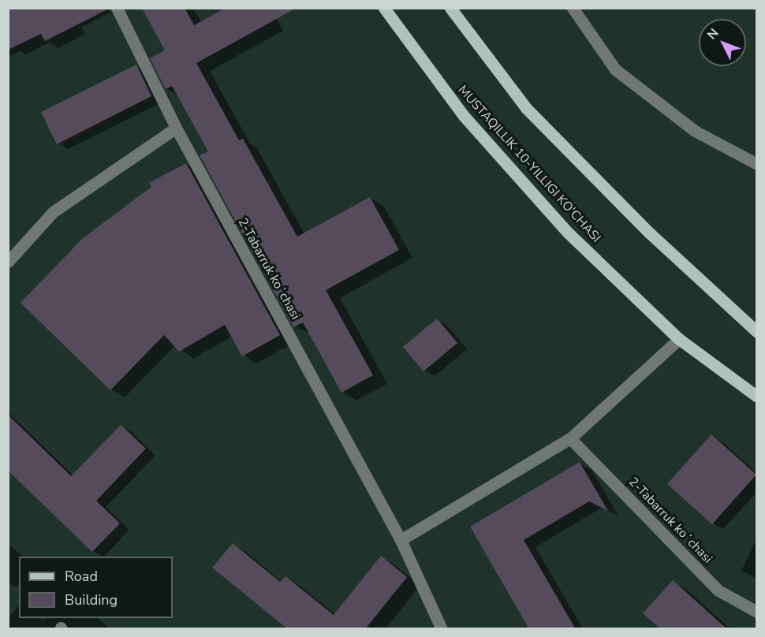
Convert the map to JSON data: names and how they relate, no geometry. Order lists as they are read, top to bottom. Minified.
{"streets":{"main road":["MUSTAQILLIK 10-YILLIGI KO'CHASI"],"street":["2-Tabarruk koʻchasi"]},"legend":["Road","Building"],"north":"top left"}
